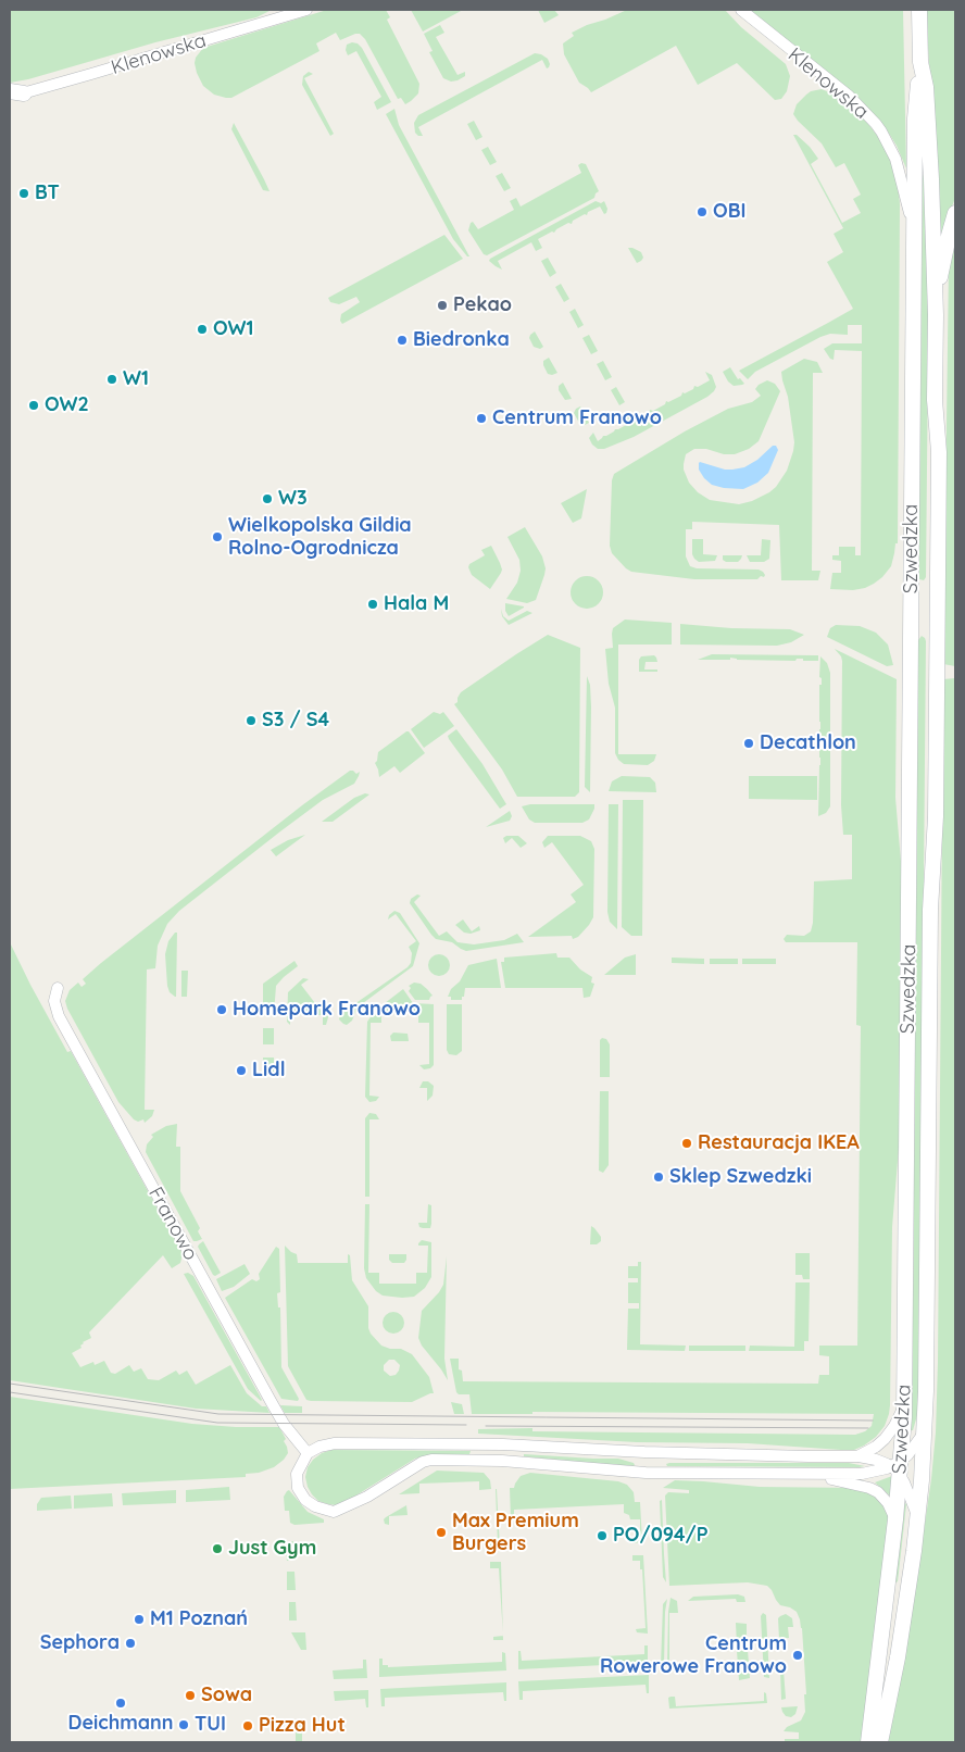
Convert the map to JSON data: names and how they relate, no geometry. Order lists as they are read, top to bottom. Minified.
{"streets":{"street":["Klenowska","Szwedzka","Franowo"]},"crossings":[["Klenowska","Szwedzka"]],"places":["BT","OBI","Pekao","OW1","Biedronka","W1","OW2","Centrum Franowo","W3","Wielkopolska Gildia Rolno-Ogrodnicza","Hala M","S3 / S4","Decathlon","Homepark Franowo","Lidl","Restauracja IKEA","Sklep Szwedzki","Max Premium Burgers","PO/094/P","Just Gym","M1 Poznań","Sephora","Centrum Rowerowe Franowo","Sowa","Deichmann","TUI","Pizza Hut"]}
